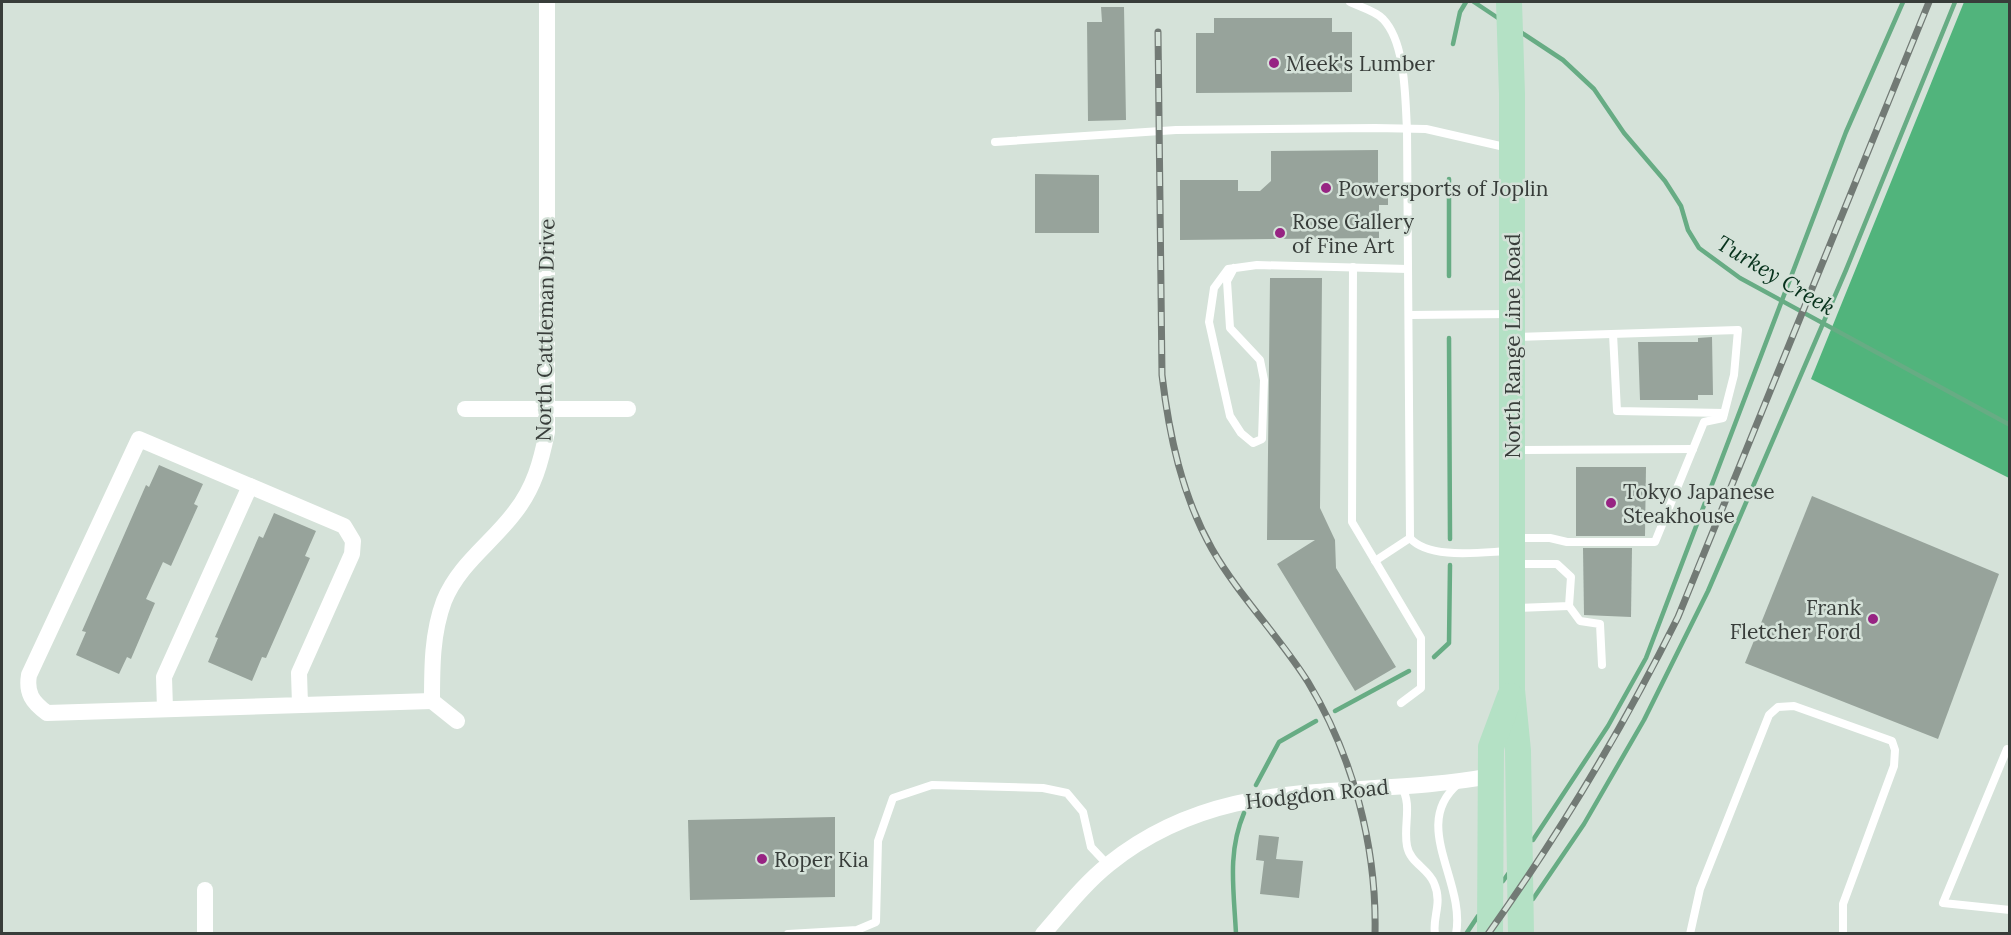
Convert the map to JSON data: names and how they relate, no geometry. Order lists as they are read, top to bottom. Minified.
{"streets":{"main road":["North Range Line Road"],"street":["North Cattleman Drive","Hodgdon Road"]},"crossings":[["North Range Line Road","Hodgdon Road"]],"water":["Turkey Creek"],"places":["Meek's Lumber","Powersports of Joplin","Rose Gallery of Fine Art","Tokyo Japanese Steakhouse","Frank Fletcher Ford","Roper Kia"]}
